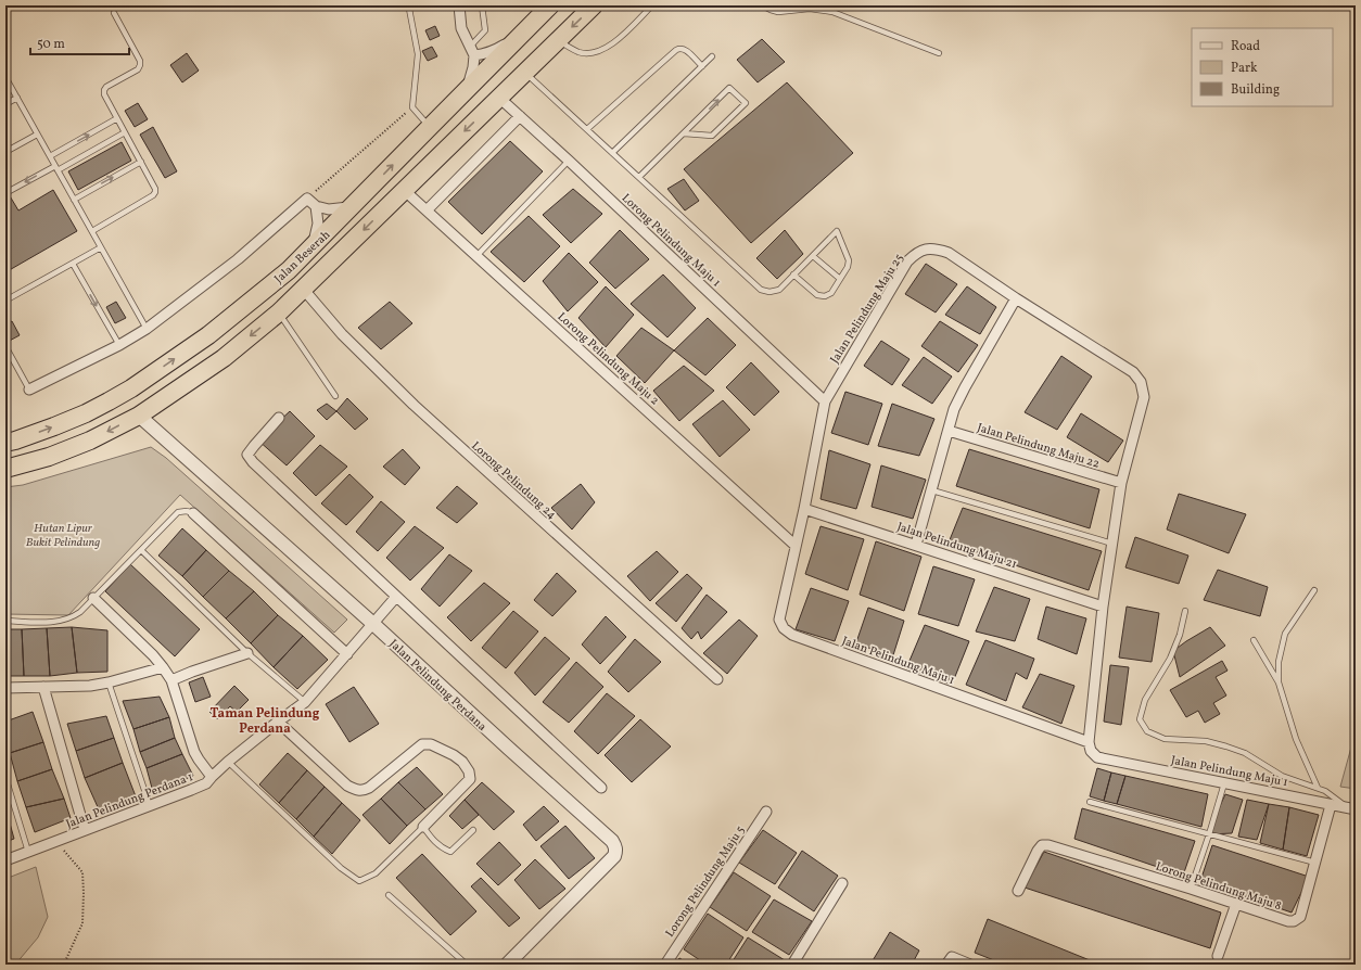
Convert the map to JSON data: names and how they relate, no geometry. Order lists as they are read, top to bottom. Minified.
{"streets":{"highway":["Jalan Beserah"],"street":["Lorong Pelindung Maju 1","Jalan Pelindung Maju 25","Lorong Pelindung Maju 2","Jalan Pelindung Maju 22","Lorong Pelindung 24","Jalan Pelindung Maju 21","Jalan Pelindung Maju 1","Jalan Pelindung Perdana","Jalan Pelindung Perdana 1","Lorong Pelindung Maju 5","Lorong Pelindung Maju 8"]},"crossings":[["Lorong Pelindung Maju 1","Jalan Beserah"],["Lorong Pelindung Maju 1","Jalan Pelindung Maju 25"],["Jalan Beserah","Lorong Pelindung Maju 2"],["Jalan Beserah","Lorong Pelindung 24"],["Jalan Beserah","Jalan Pelindung Perdana"],["Jalan Pelindung Maju 25","Lorong Pelindung Maju 2"],["Jalan Pelindung Maju 25","Jalan Pelindung Maju 22"],["Jalan Pelindung Maju 25","Jalan Pelindung Maju 21"],["Jalan Pelindung Maju 25","Jalan Pelindung Maju 1"],["Lorong Pelindung Maju 2","Jalan Pelindung Maju 1"],["Jalan Pelindung Maju 1","Lorong Pelindung Maju 8"],["Jalan Pelindung Perdana","Jalan Pelindung Perdana 1"]],"districts":["Taman Pelindung Perdana"],"parks":["Hutan Lipur Bukit Pelindung"],"legend":["Road","Park","Building"],"scale_bar":"50 m"}
